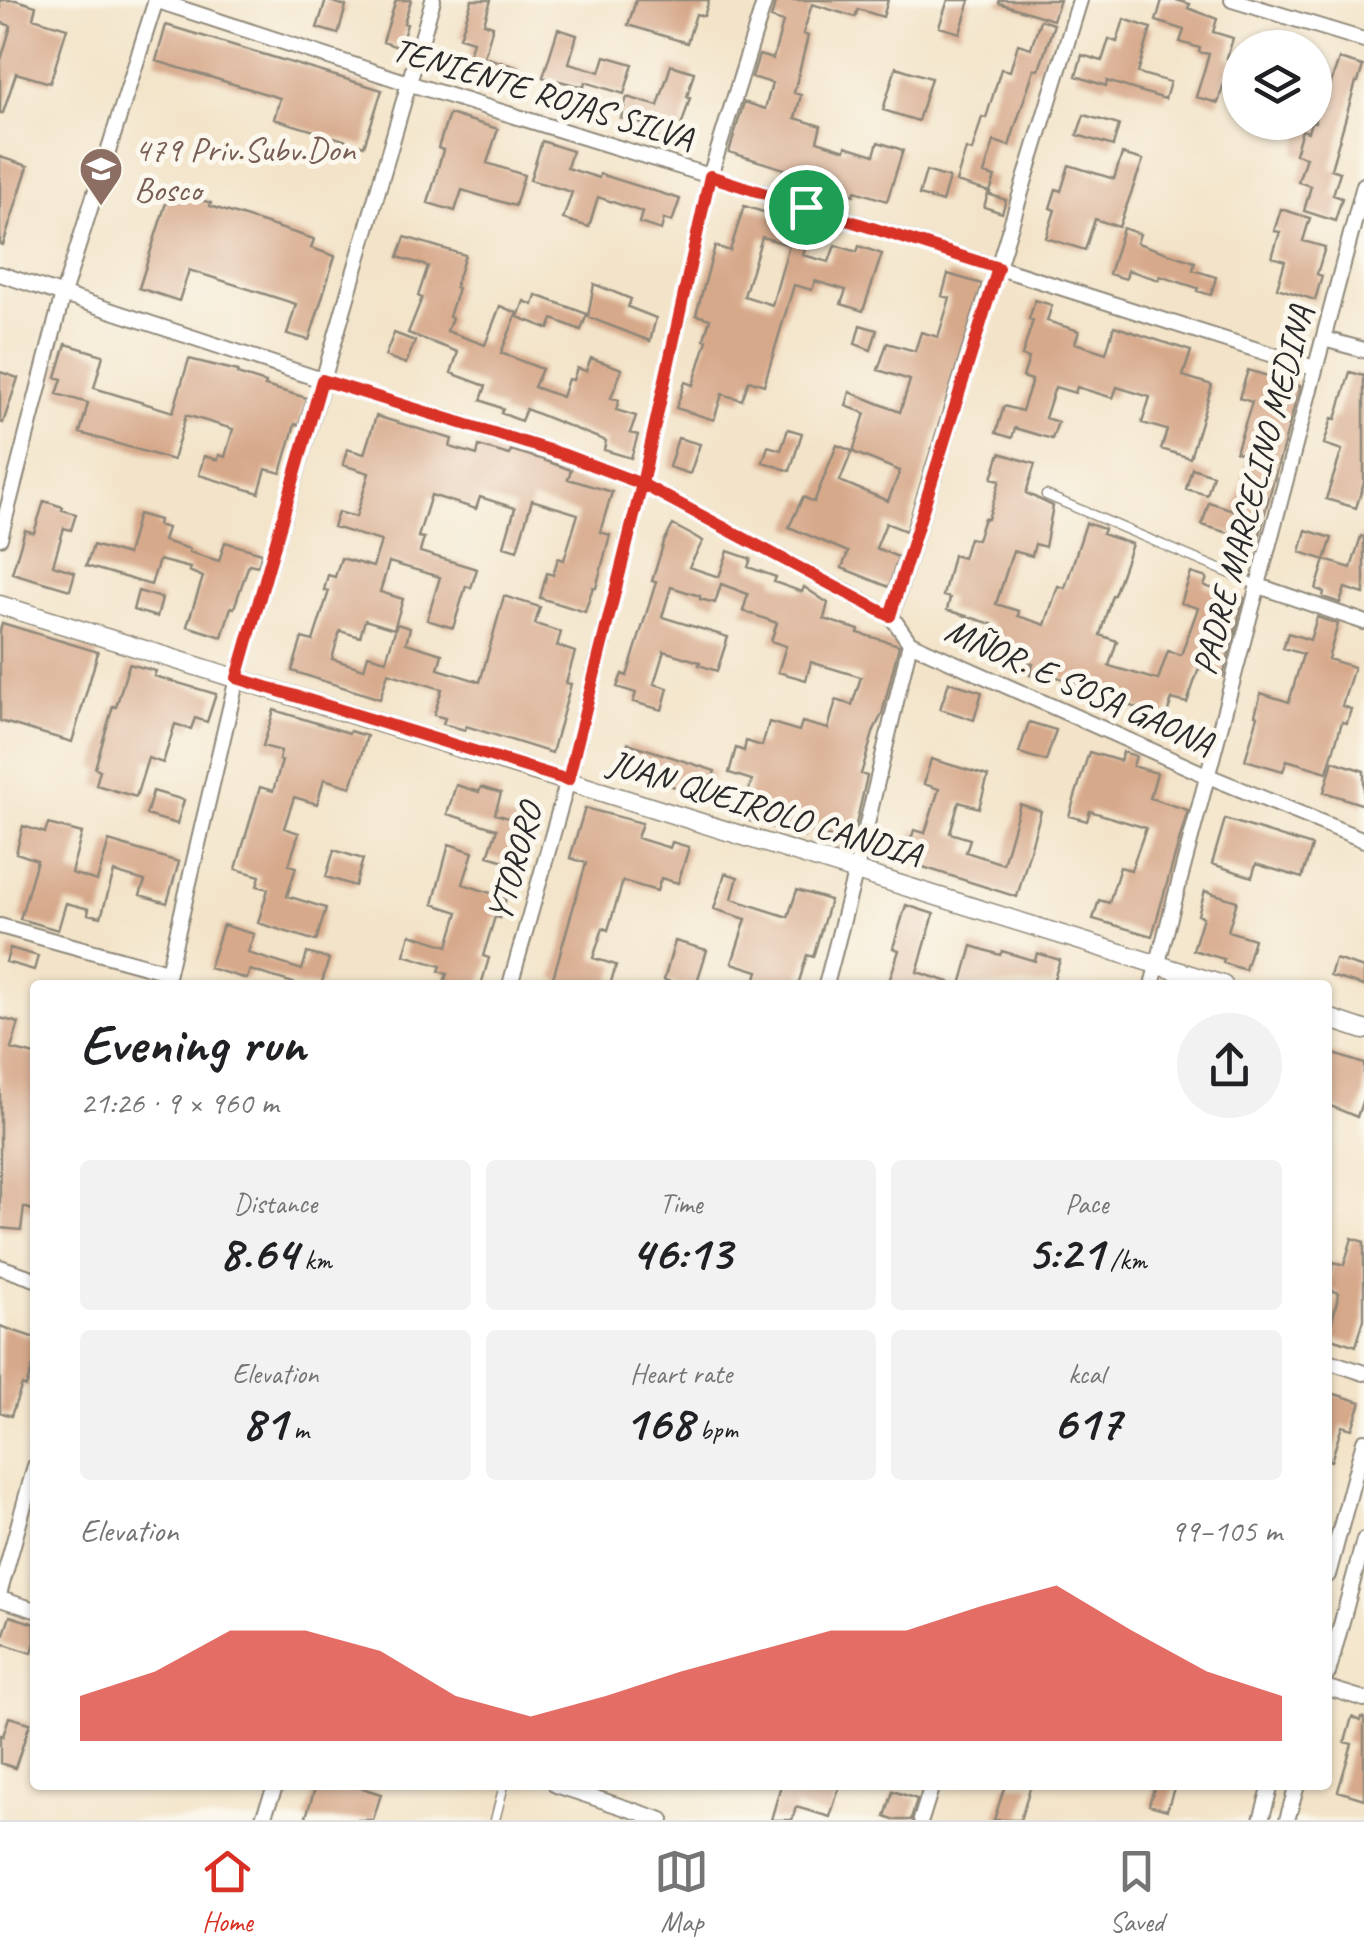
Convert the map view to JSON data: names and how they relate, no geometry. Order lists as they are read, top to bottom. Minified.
{"streets":{"street":["TENIENTE ROJAS SILVA","PADRE MARCELINO MEDINA","MÑOR. E SOSA GAONA","JUAN QUEIROLO CANDIA","YTORORO"]},"crossings":[["TENIENTE ROJAS SILVA","PADRE MARCELINO MEDINA"],["TENIENTE ROJAS SILVA","YTORORO"],["PADRE MARCELINO MEDINA","MÑOR. E SOSA GAONA"],["PADRE MARCELINO MEDINA","JUAN QUEIROLO CANDIA"],["MÑOR. E SOSA GAONA","YTORORO"],["JUAN QUEIROLO CANDIA","YTORORO"]],"places":{"school or university":["479 Priv.Subv.Don Bosco"]},"page":{"heading":["Evening run","21:26 · 9 × 960 m"],"stats":[["Distance","8.64 km"],["Time","46:13"],["Pace","5:21 /km"],["Elevation","81 m"],["Heart rate","168 bpm"],["kcal","617"]],"chart":["Elevation","99–105 m"],"tabs":["Home","Map","Saved"]}}
